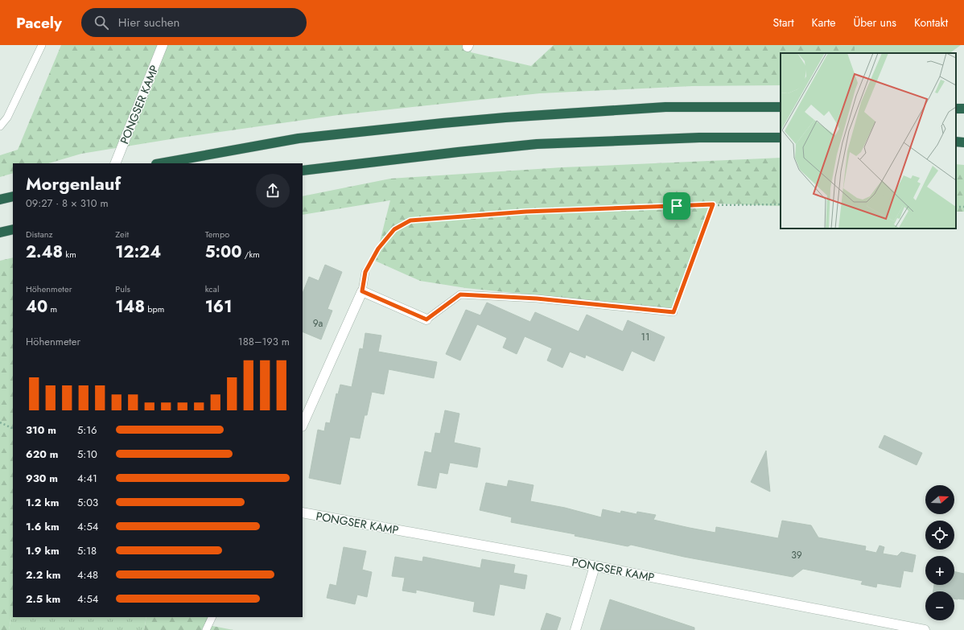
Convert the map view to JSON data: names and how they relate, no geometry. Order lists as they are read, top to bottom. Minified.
{"streets":{"street":["PONGSER KAMP"]},"house_numbers":["9a","11","39"],"north":"right","page":{"header":"Pacely","search":"Hier suchen","nav":["Start","Karte","Über uns","Kontakt"],"heading":["Morgenlauf","09:27 · 8 × 310 m"],"stats":[["Distanz","2.48 km"],["Zeit","12:24"],["Tempo","5:00 /km"],["Höhenmeter","40 m"],["Puls","148 bpm"],["kcal","161"]],"chart":["Höhenmeter","188–193 m"],"list":[{"name":"310 m","note":"5:16"},{"name":"620 m","note":"5:10"},{"name":"930 m","note":"4:41"},{"name":"1.2 km","note":"5:03"},{"name":"1.6 km","note":"4:54"},{"name":"1.9 km","note":"5:18"},{"name":"2.2 km","note":"4:48"},{"name":"2.5 km","note":"4:54"}],"map_buttons":["+","−"]}}
